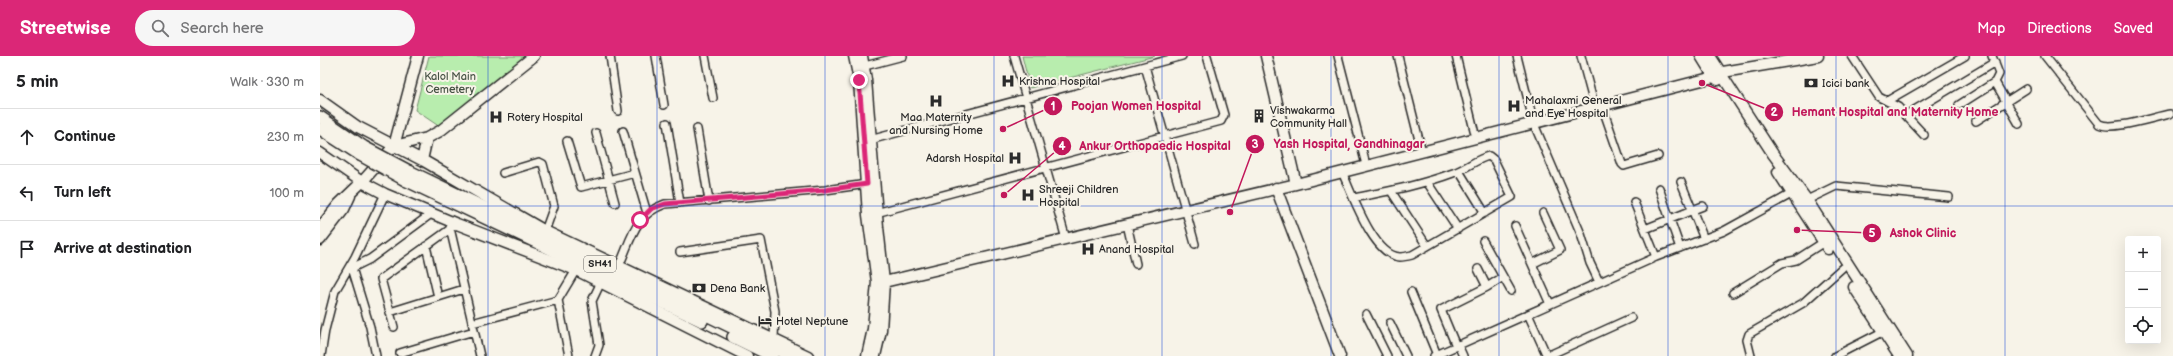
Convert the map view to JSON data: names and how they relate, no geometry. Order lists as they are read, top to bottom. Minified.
{"streets":{"main road":["SH41"]},"parks":["Kalol Main Cemetery"],"places":{"hospital":["Krishna Hospital","Maa Maternity and Nursing Home","Mahalaxmi General and Eye Hospital","Rotery Hospital","Adarsh Hospital","Shreeji Children Hospital","Anand Hospital"],"other":["Hemant Hospital and Maternity Home","Poojan Women Hospital","Ankur Orthopaedic Hospital","Yash Hospital, Gandhinagar","Ashok Clinic"],"bank":["Icici bank","Dena Bank"],"building":["Vishwakarma Community Hall"],"hotel":["Hotel Neptune"]},"page":{"header":"Streetwise","search":"Search here","nav":["Map","Directions","Saved"],"heading":["5 min","Walk · 330 m"],"list":[["Continue","230 m"],["Turn left","100 m"],"Arrive at destination"],"map_buttons":["+","−"]}}
